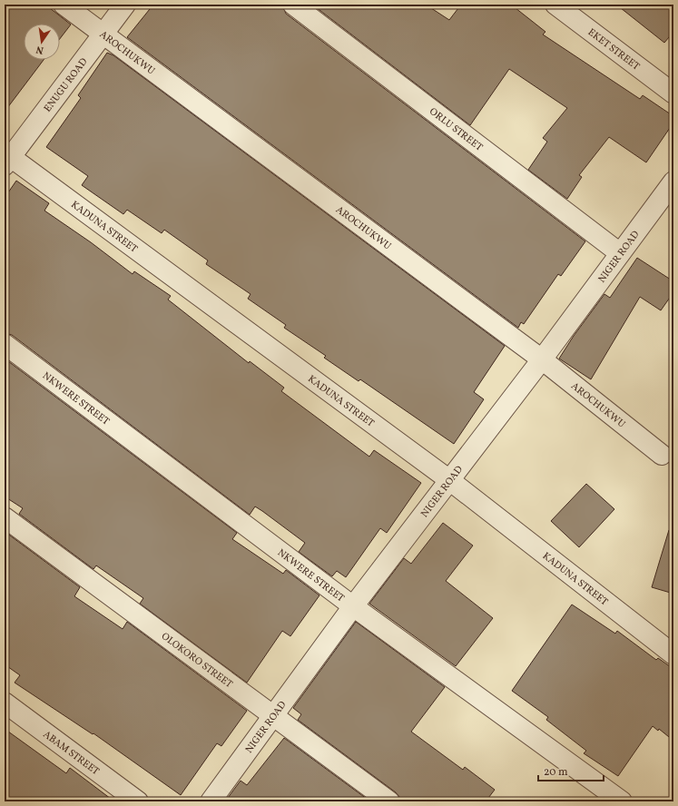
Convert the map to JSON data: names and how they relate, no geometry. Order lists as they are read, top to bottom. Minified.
{"streets":{"street":["EKET STREET","AROCHUKWU","ENUGU ROAD","ORLU STREET","KADUNA STREET","NIGER ROAD","NKWERE STREET","OLOKORO STREET","ABAM STREET"]},"crossings":[["AROCHUKWU","ENUGU ROAD"],["AROCHUKWU","NIGER ROAD"],["ENUGU ROAD","KADUNA STREET"],["ORLU STREET","NIGER ROAD"],["KADUNA STREET","NIGER ROAD"],["NIGER ROAD","NKWERE STREET"],["NIGER ROAD","OLOKORO STREET"]],"scale_bar":"20 m","north":"bottom"}
